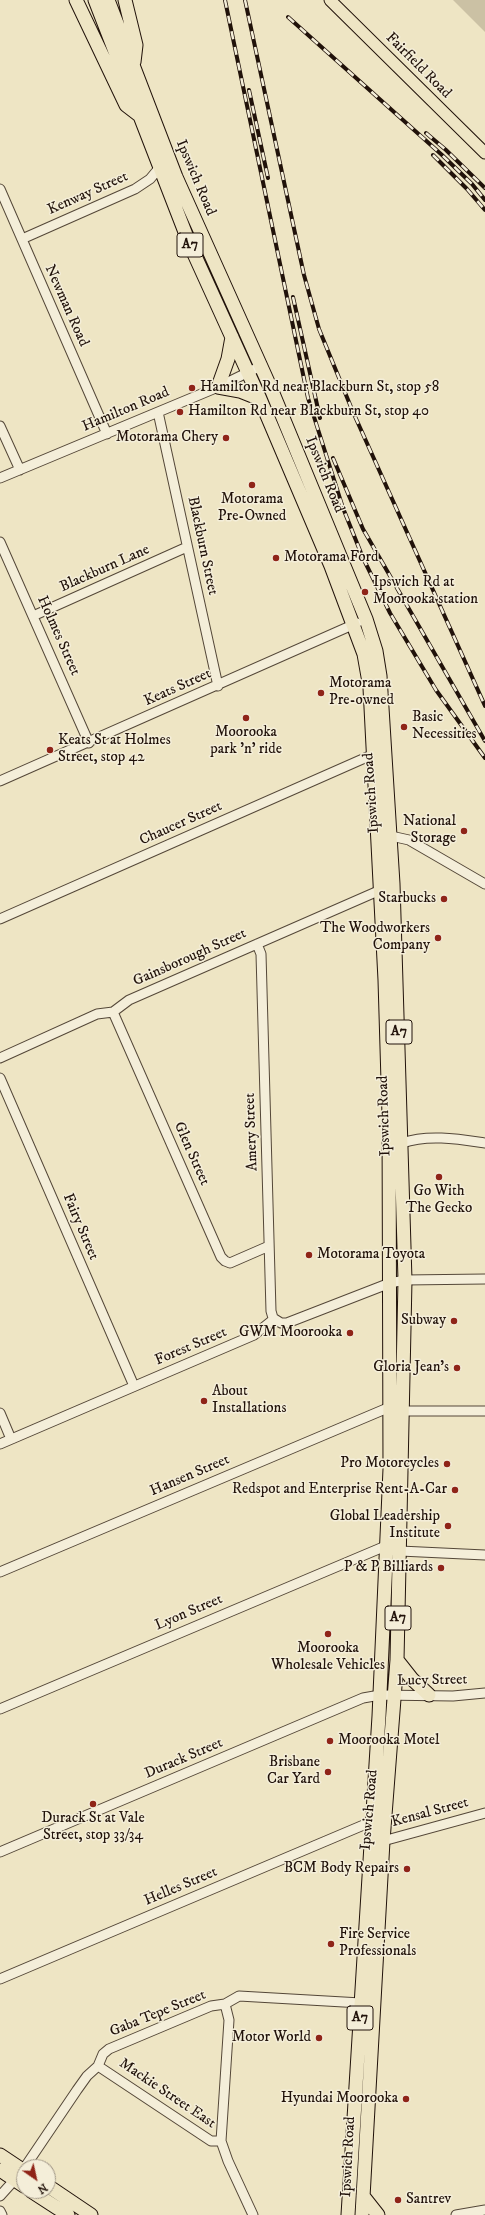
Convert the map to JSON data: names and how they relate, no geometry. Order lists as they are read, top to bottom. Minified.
{"streets":{"highway":["Ipswich Road","A7"],"main road":["Fairfield Road"],"street":["Kenway Street","Newman Road","Hamilton Road","Blackburn Street","Blackburn Lane","Holmes Street","Keats Street","Chaucer Street","Gainsborough Street","Amery Street","Glen Street","Fairy Street","Forest Street","Hansen Street","Lyon Street","Lucy Street","Durack Street","Kensal Street","Helles Street","Gaba Tepe Street","Mackie Street East"]},"crossings":[["Ipswich Road","Kenway Street"],["Ipswich Road","A7"],["Ipswich Road","Hamilton Road"],["Ipswich Road","Keats Street"],["Ipswich Road","Chaucer Street"],["Ipswich Road","Gainsborough Street"],["Ipswich Road","Hansen Street"],["Ipswich Road","Lyon Street"],["Ipswich Road","Lucy Street"],["Ipswich Road","Durack Street"],["Ipswich Road","Kensal Street"],["Ipswich Road","Helles Street"],["Ipswich Road","Gaba Tepe Street"],["Kenway Street","Newman Road"],["Newman Road","Hamilton Road"],["Hamilton Road","Blackburn Street"],["Blackburn Street","Blackburn Lane"],["Blackburn Street","Keats Street"],["Blackburn Lane","Holmes Street"],["Holmes Street","Keats Street"],["Gainsborough Street","Amery Street"],["Gainsborough Street","Glen Street"],["Amery Street","Glen Street"],["Amery Street","Forest Street"],["Fairy Street","Forest Street"],["Lucy Street","Durack Street"],["Gaba Tepe Street","Mackie Street East"]],"places":["Hamilton Rd near Blackburn St, stop 58","Hamilton Rd near Blackburn St, stop 40","Motorama Chery","Motorama Pre-Owned","Motorama Ford","Ipswich Rd at Moorooka station","Motorama Pre-owned","Moorooka park 'n' ride","Basic Necessities","Keats St at Holmes Street, stop 42","National Storage","Starbucks","The Woodworkers Company","Go With The Gecko","Motorama Toyota","Subway","GWM Moorooka","Gloria Jean's","About Installations","Pro Motorcycles","Redspot and Enterprise Rent-A-Car","Global Leadership Institute","P & P Billiards","Moorooka Wholesale Vehicles","Moorooka Motel","Brisbane Car Yard","Durack St at Vale Street, stop 33/34","BCM Body Repairs","Fire Service Professionals","Motor World","Hyundai Moorooka","Santrev"],"north":"bottom right"}
